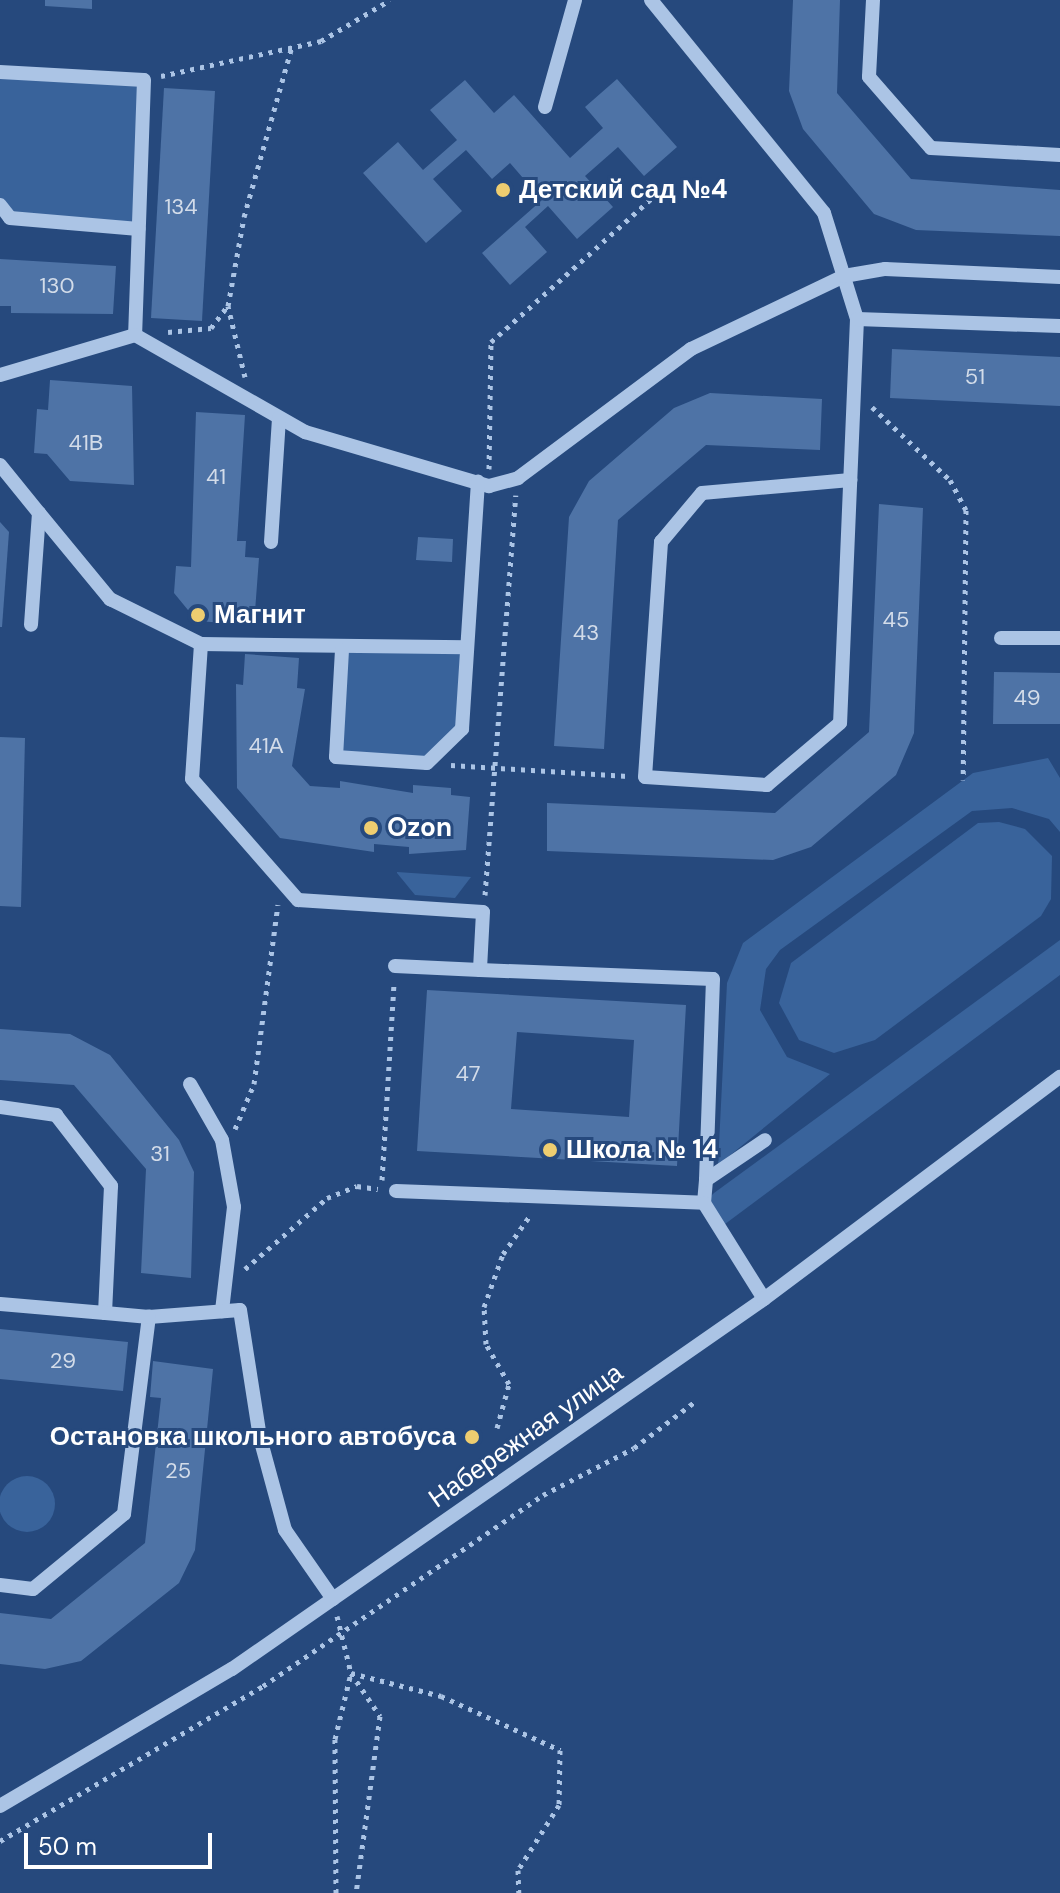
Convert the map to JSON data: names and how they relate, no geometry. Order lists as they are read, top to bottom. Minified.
{"streets":{"street":["Набережная улица"]},"places":["Детский сад №4","Магнит","Ozon","Школа № 14","Остановка школьного автобуса"],"house_numbers":["134","130","51","41В","41","45","43","49","41А","47","31","29","25"],"scale_bar":"50 m"}
